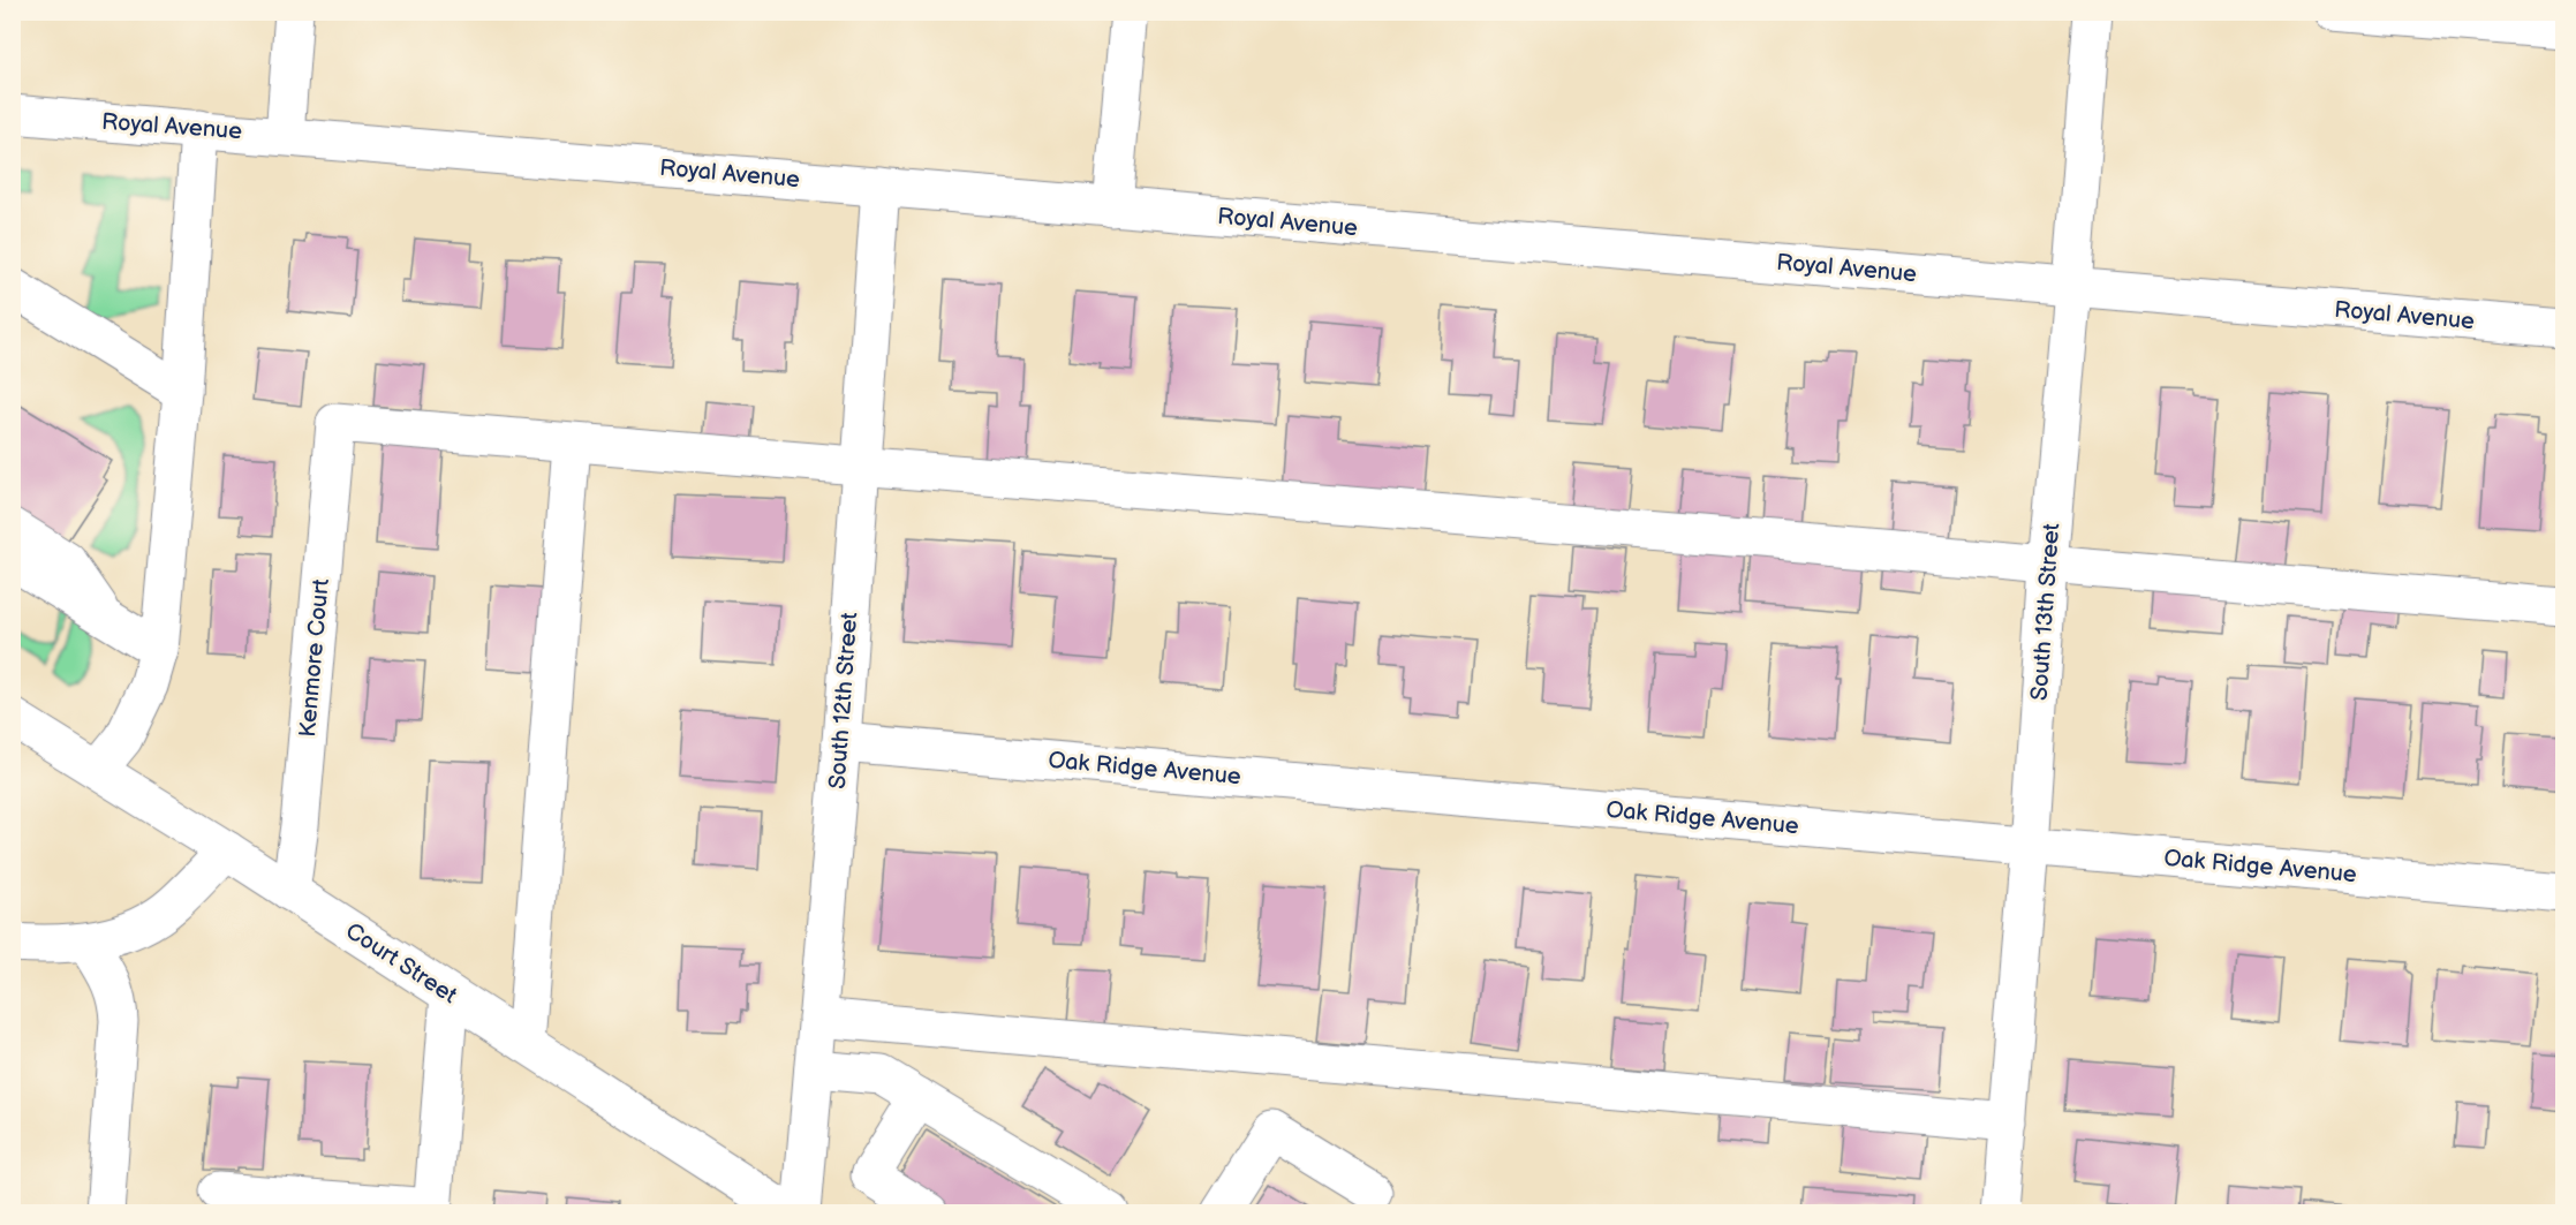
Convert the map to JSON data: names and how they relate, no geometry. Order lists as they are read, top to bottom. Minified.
{"streets":{"street":["Royal Avenue","South 13th Street","Kenmore Court","South 12th Street","Oak Ridge Avenue","Court Street"]},"crossings":[["Royal Avenue","South 13th Street"],["Royal Avenue","South 12th Street"],["South 13th Street","Oak Ridge Avenue"],["Kenmore Court","Court Street"],["South 12th Street","Oak Ridge Avenue"]]}
